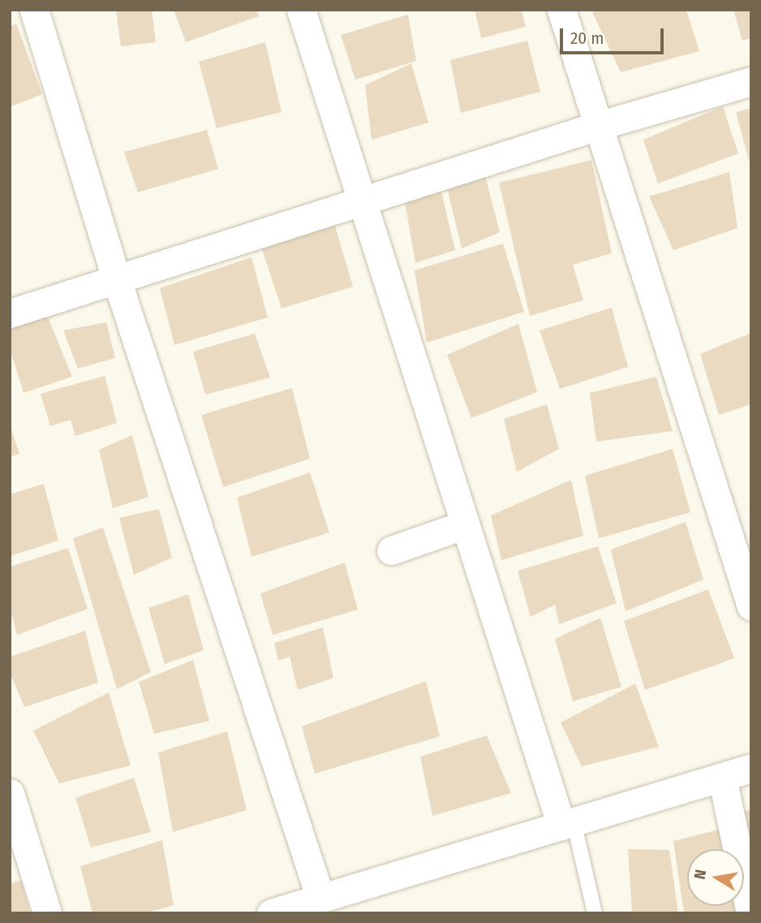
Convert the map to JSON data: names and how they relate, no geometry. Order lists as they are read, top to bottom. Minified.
{"scale_bar":"20 m","north":"left"}
